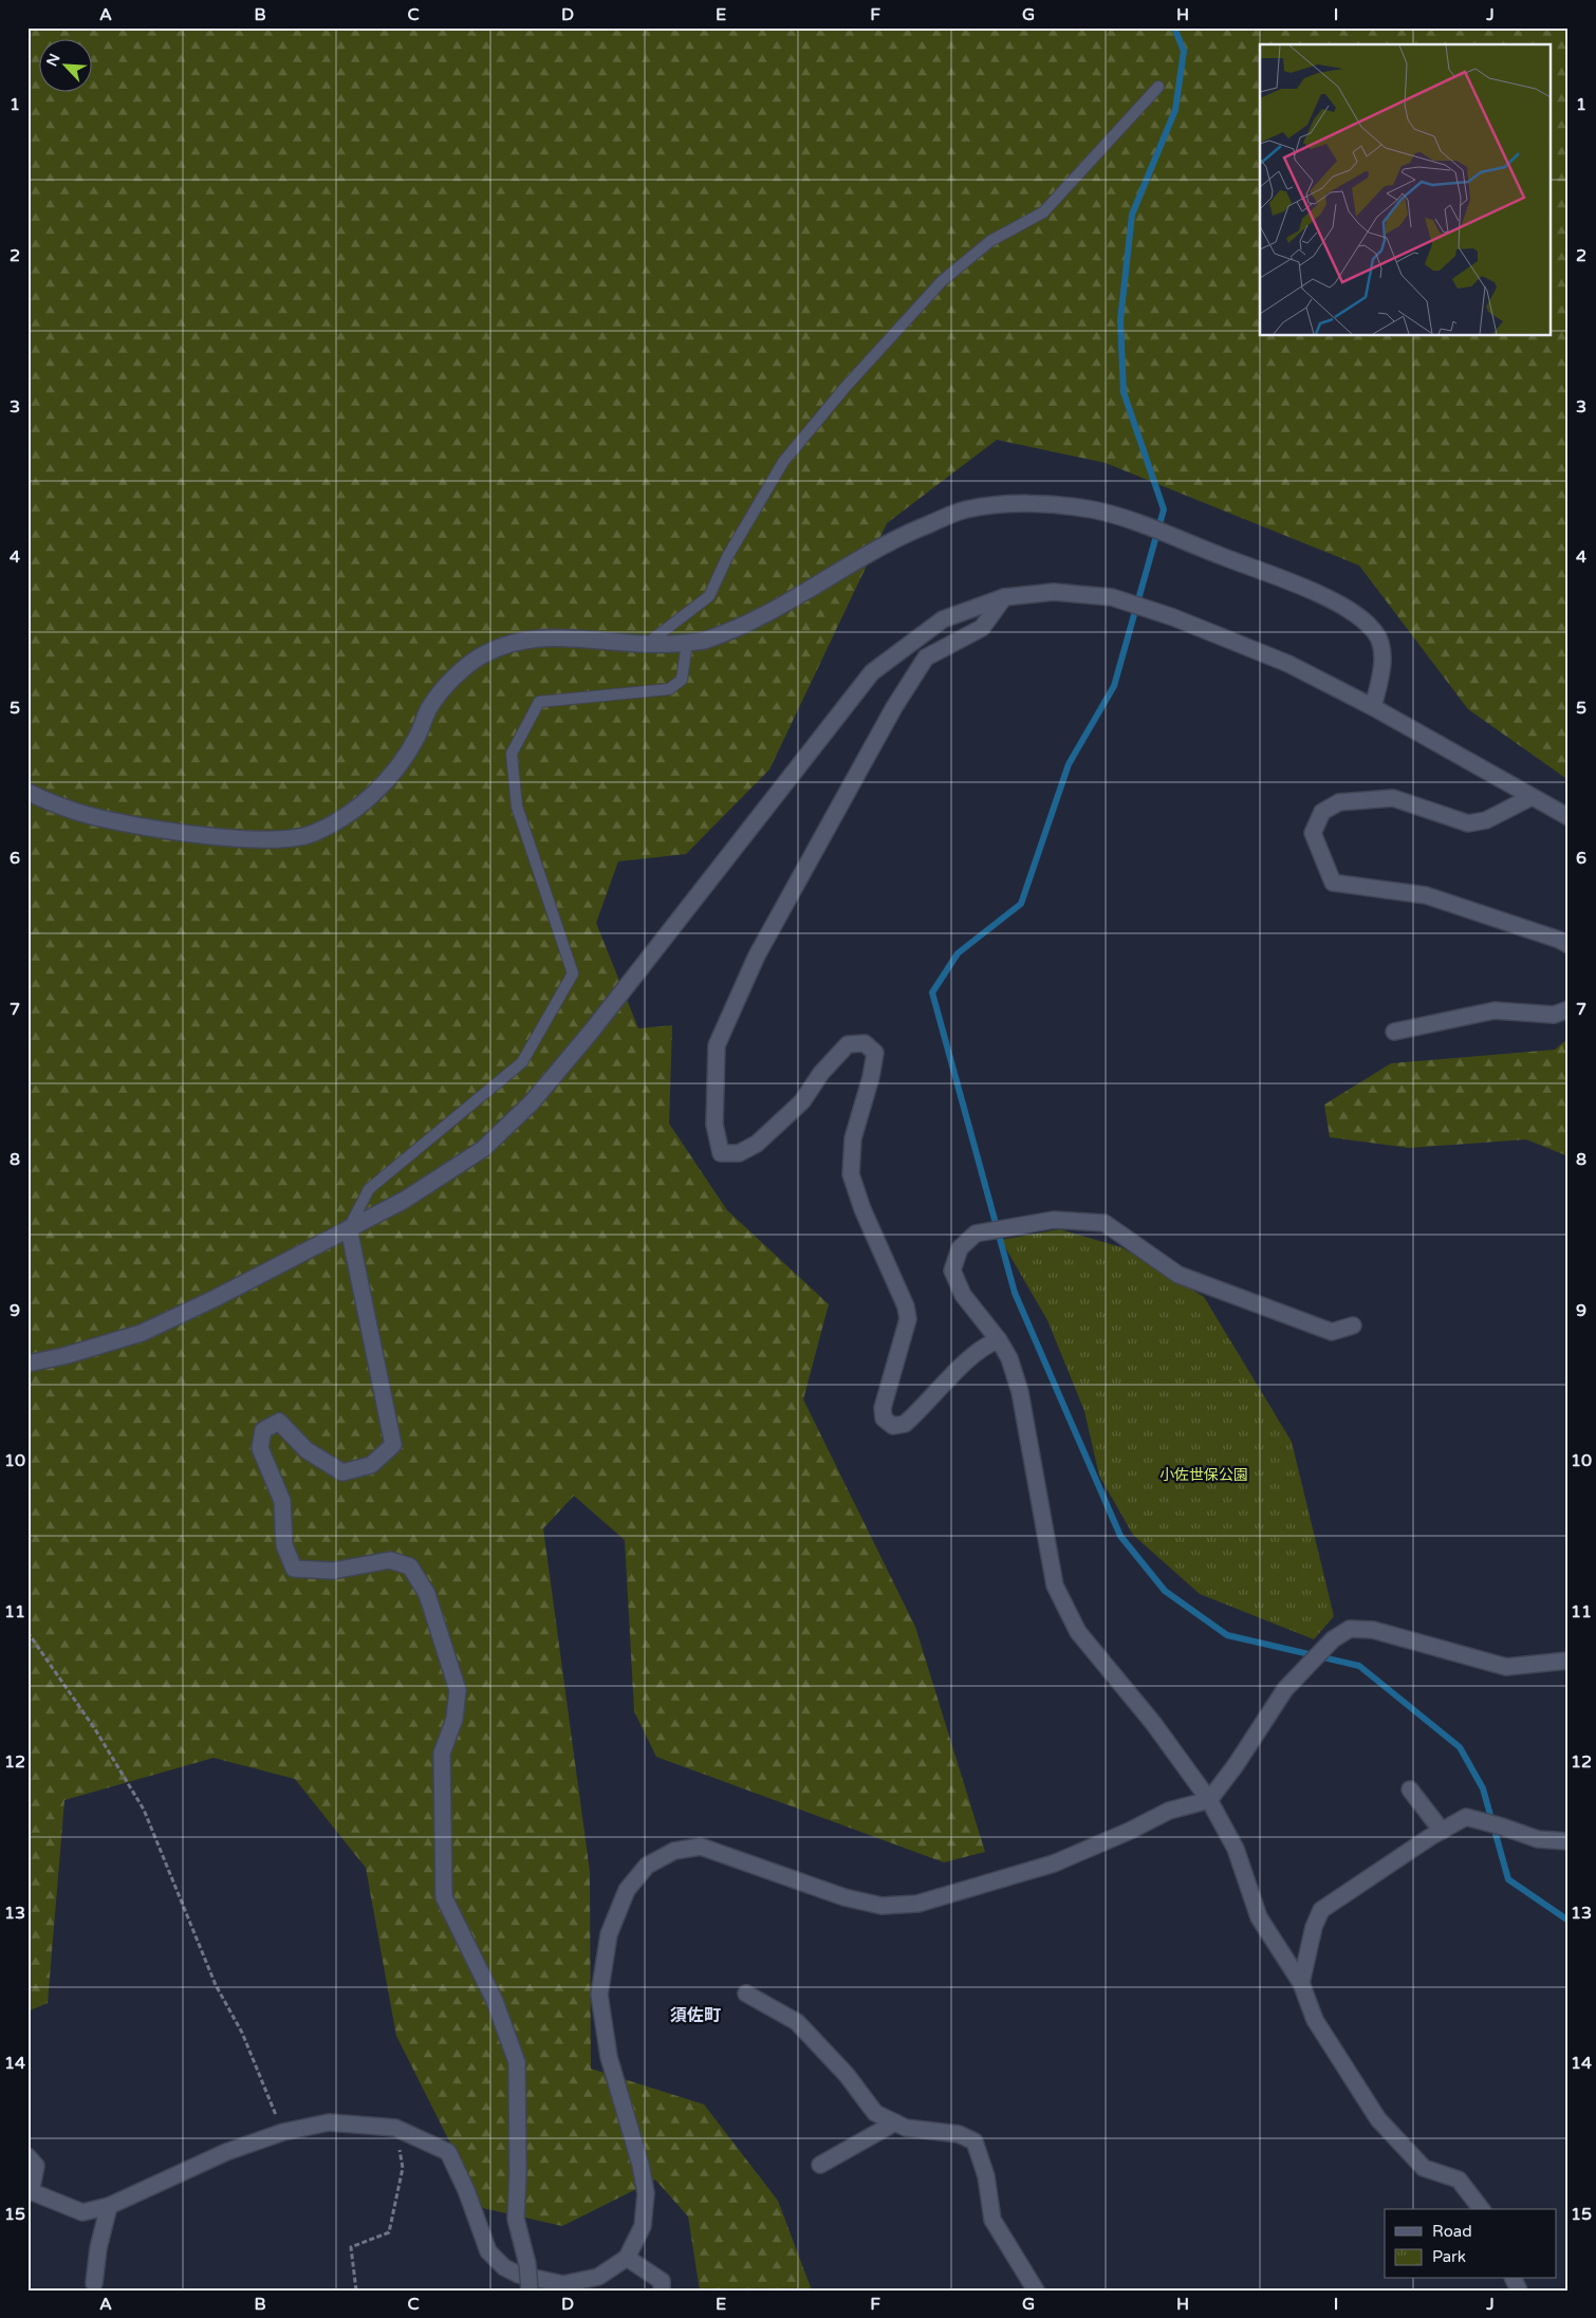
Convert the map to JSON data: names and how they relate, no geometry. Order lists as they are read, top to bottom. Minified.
{"districts":["須佐町"],"parks":["小佐世保公園"],"legend":["Road","Park"],"north":"top left","grid":{"columns":["A","B","C","D","E","F","G","H","I","J"],"rows":["1","2","3","4","5","6","7","8","9","10","11","12","13","14","15"]}}
